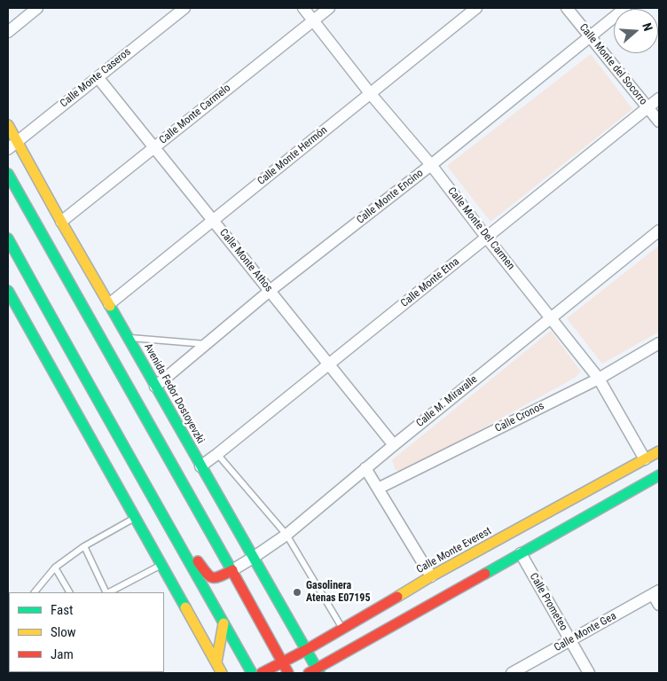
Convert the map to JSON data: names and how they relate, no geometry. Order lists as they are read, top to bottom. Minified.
{"streets":{"street":["Calle Monte del Socorro","Calle Monte Caseros","Calle Monte Carmelo","Calle Monte Hermón","Calle Monte Encino","Calle Monte Del Carmen","Calle Monte Athos","Calle Monte Etna","Avenida Fedor Dostoyevzki","Calle M. Miravalle","Calle Cronos","Calle Monte Everest","Calle Prometeo","Calle Monte Gea"]},"crossings":[["Calle Monte del Socorro","Calle Monte Encino"],["Calle Monte del Socorro","Calle Monte Etna"],["Calle Monte Caseros","Calle Monte Athos"],["Calle Monte Caseros","Avenida Fedor Dostoyevzki"],["Calle Monte Carmelo","Calle Monte Del Carmen"],["Calle Monte Carmelo","Calle Monte Athos"],["Calle Monte Carmelo","Avenida Fedor Dostoyevzki"],["Calle Monte Hermón","Calle Monte Del Carmen"],["Calle Monte Hermón","Calle Monte Athos"],["Calle Monte Hermón","Avenida Fedor Dostoyevzki"],["Calle Monte Encino","Calle Monte Del Carmen"],["Calle Monte Encino","Calle Monte Athos"],["Calle Monte Encino","Avenida Fedor Dostoyevzki"],["Calle Monte Del Carmen","Calle Monte Etna"],["Calle Monte Del Carmen","Calle M. Miravalle"],["Calle Monte Del Carmen","Calle Cronos"],["Calle Monte Del Carmen","Calle Monte Everest"],["Calle Monte Athos","Calle Monte Etna"],["Calle Monte Athos","Calle M. Miravalle"],["Calle Monte Etna","Avenida Fedor Dostoyevzki"],["Avenida Fedor Dostoyevzki","Calle M. Miravalle"],["Avenida Fedor Dostoyevzki","Calle Monte Everest"],["Calle Prometeo","Calle Monte Gea"]],"places":["Gasolinera Atenas E07195"],"legend":["Fast","Slow","Jam"],"north":"right"}
